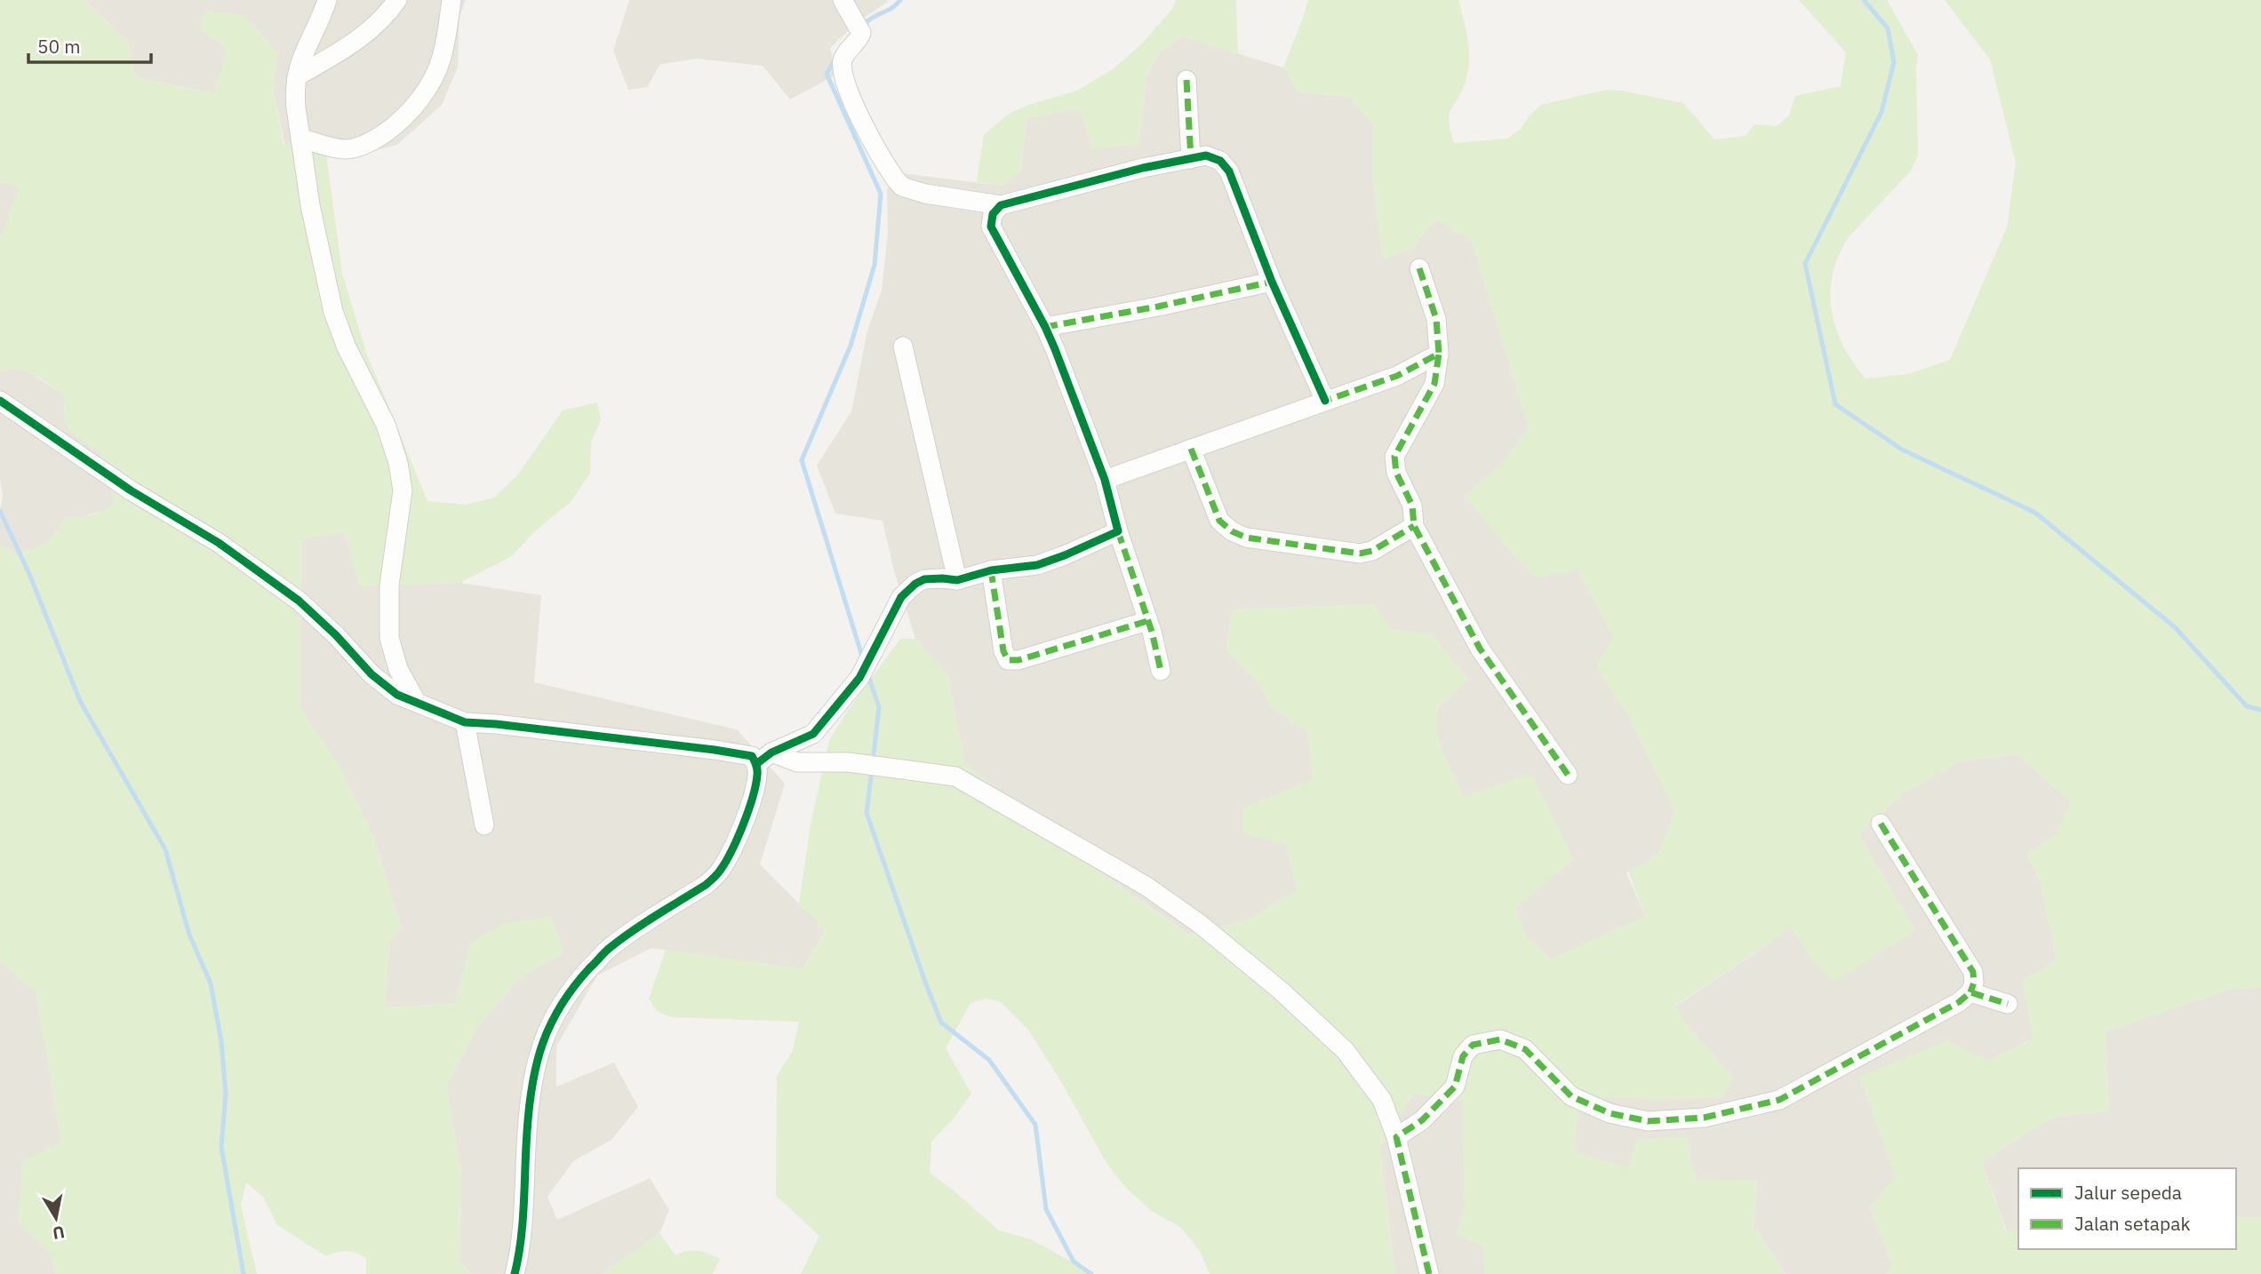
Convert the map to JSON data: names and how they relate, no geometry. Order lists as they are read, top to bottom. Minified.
{"legend":["Jalur sepeda","Jalan setapak"],"scale_bar":"50 m","north":"bottom"}
